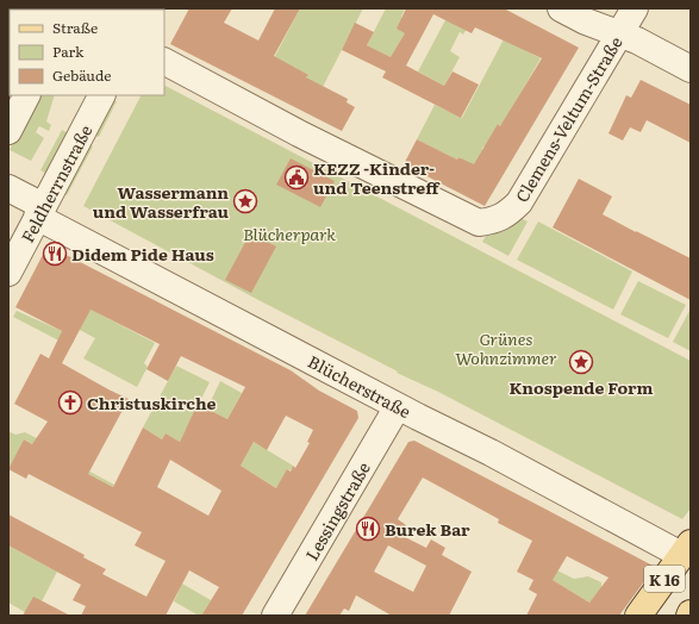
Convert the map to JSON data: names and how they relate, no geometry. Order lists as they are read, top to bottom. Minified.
{"streets":{"main road":["K 16"],"street":["Clemens-Veltum-Straße","Feldherrnstraße","Blücherstraße","Lessingstraße"]},"crossings":[["Feldherrnstraße","Blücherstraße"],["Blücherstraße","Lessingstraße"],["Blücherstraße","K 16"]],"parks":["Blücherpark","Grünes Wohnzimmer"],"places":{"public building":["KEZZ -Kinder- und Teenstreff"],"place":["Wassermann und Wasserfrau","Knospende Form"],"restaurant":["Didem Pide Haus","Burek Bar"],"church":["Christuskirche"]},"legend":["Straße","Park","Gebäude"]}
